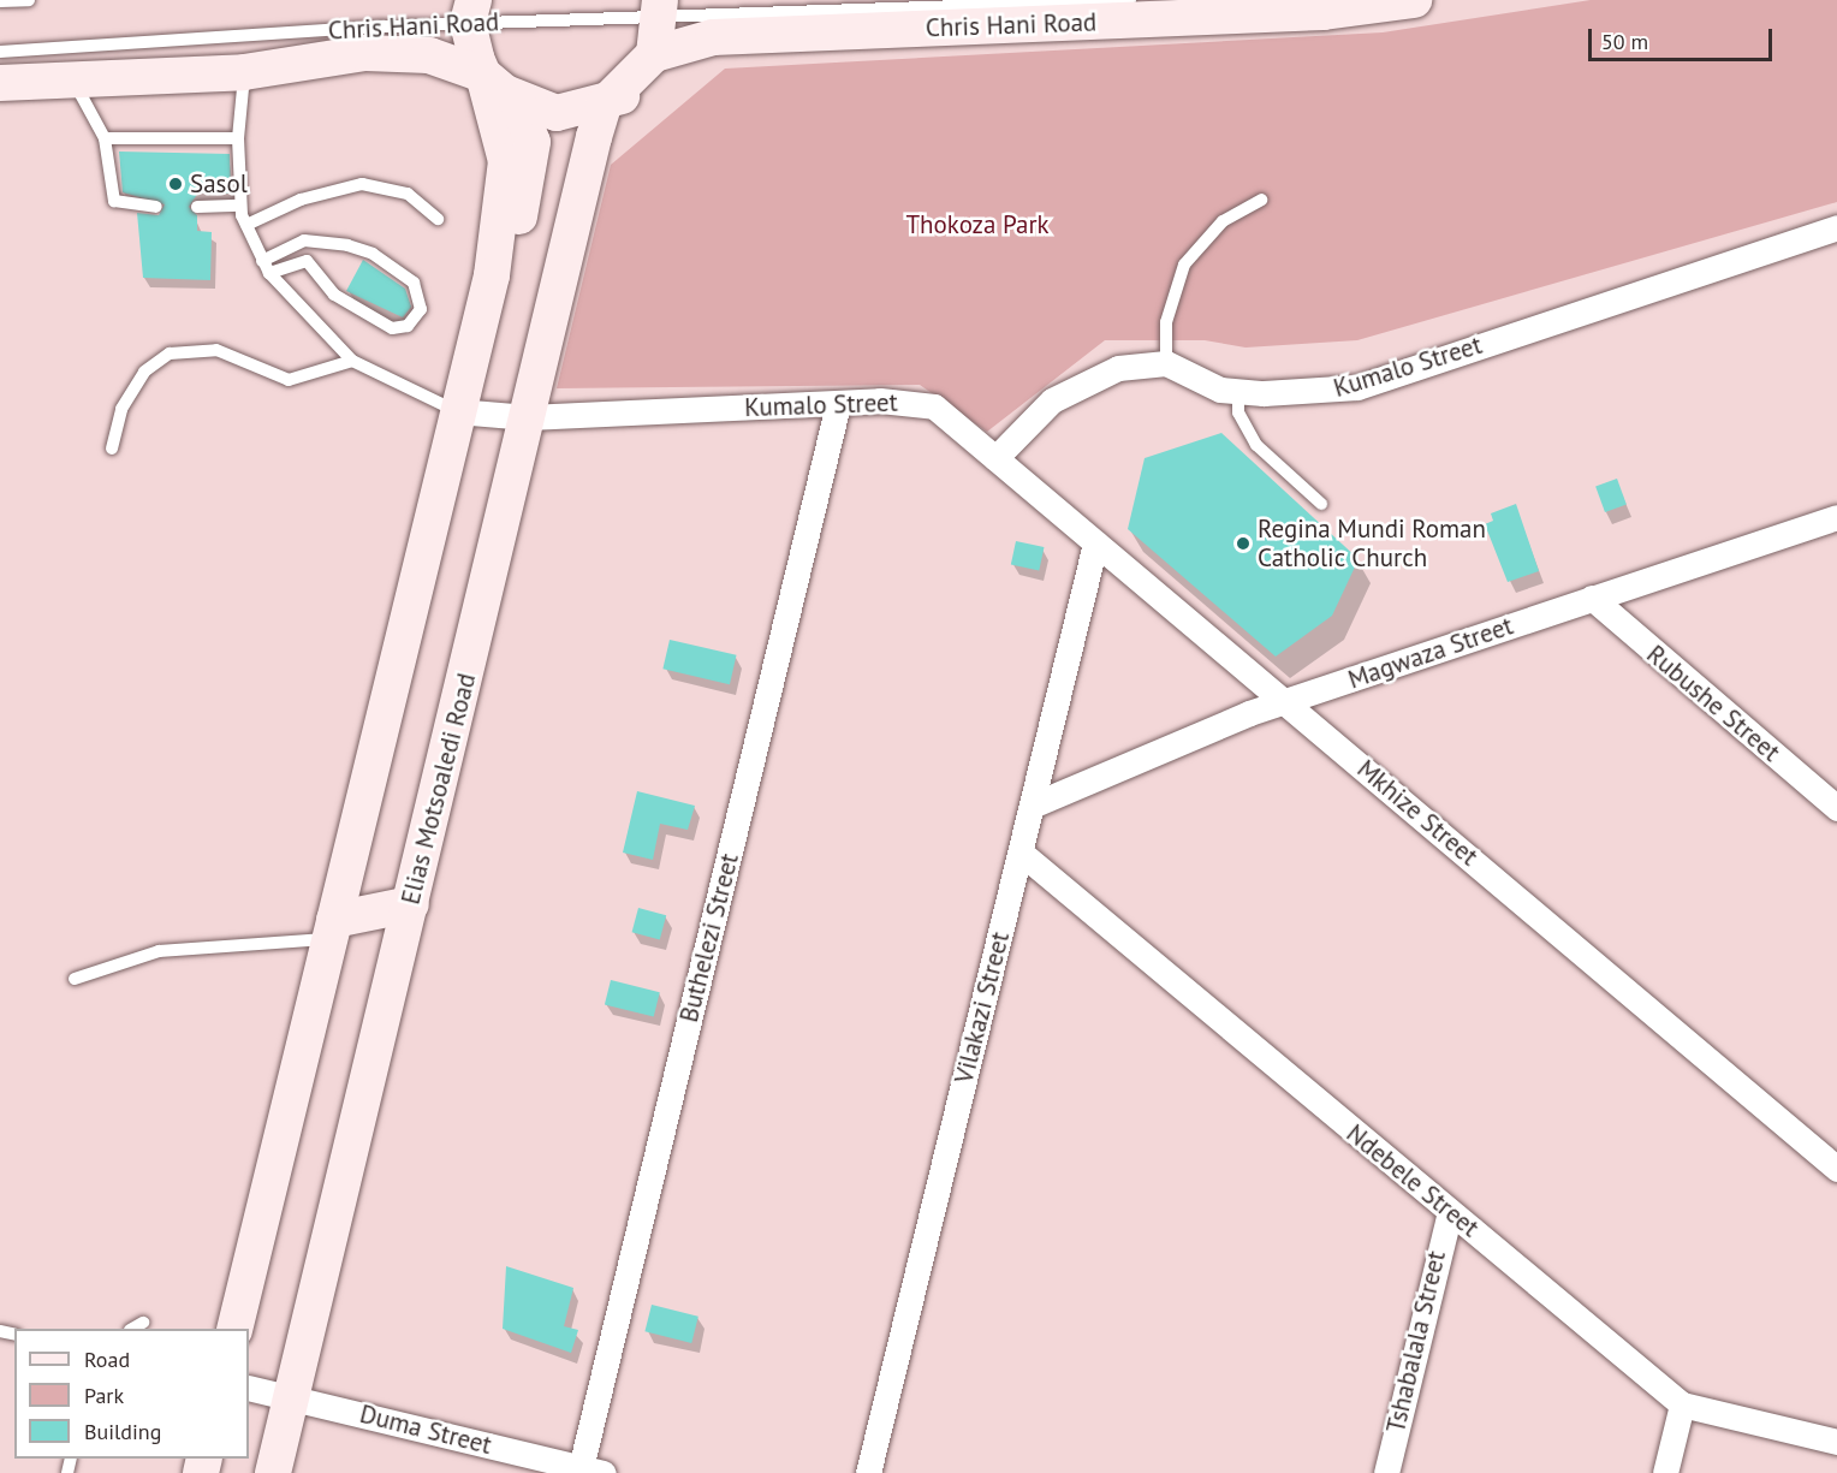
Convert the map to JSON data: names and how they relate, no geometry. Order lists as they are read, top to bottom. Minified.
{"streets":{"main road":["Chris Hani Road","Elias Motsoaledi Road"],"street":["Kumalo Street","Magwaza Street","Rubushe Street","Mkhize Street","Buthelezi Street","Vilakazi Street","Ndebele Street","Tshabalala Street","Duma Street"]},"crossings":[["Kumalo Street","Elias Motsoaledi Road"],["Kumalo Street","Mkhize Street"],["Kumalo Street","Buthelezi Street"],["Magwaza Street","Rubushe Street"],["Magwaza Street","Mkhize Street"],["Magwaza Street","Vilakazi Street"],["Elias Motsoaledi Road","Duma Street"],["Mkhize Street","Vilakazi Street"],["Buthelezi Street","Duma Street"],["Vilakazi Street","Ndebele Street"],["Ndebele Street","Tshabalala Street"]],"parks":["Thokoza Park"],"places":["Sasol","Regina Mundi Roman Catholic Church"],"legend":["Road","Park","Building"],"scale_bar":"50 m"}
